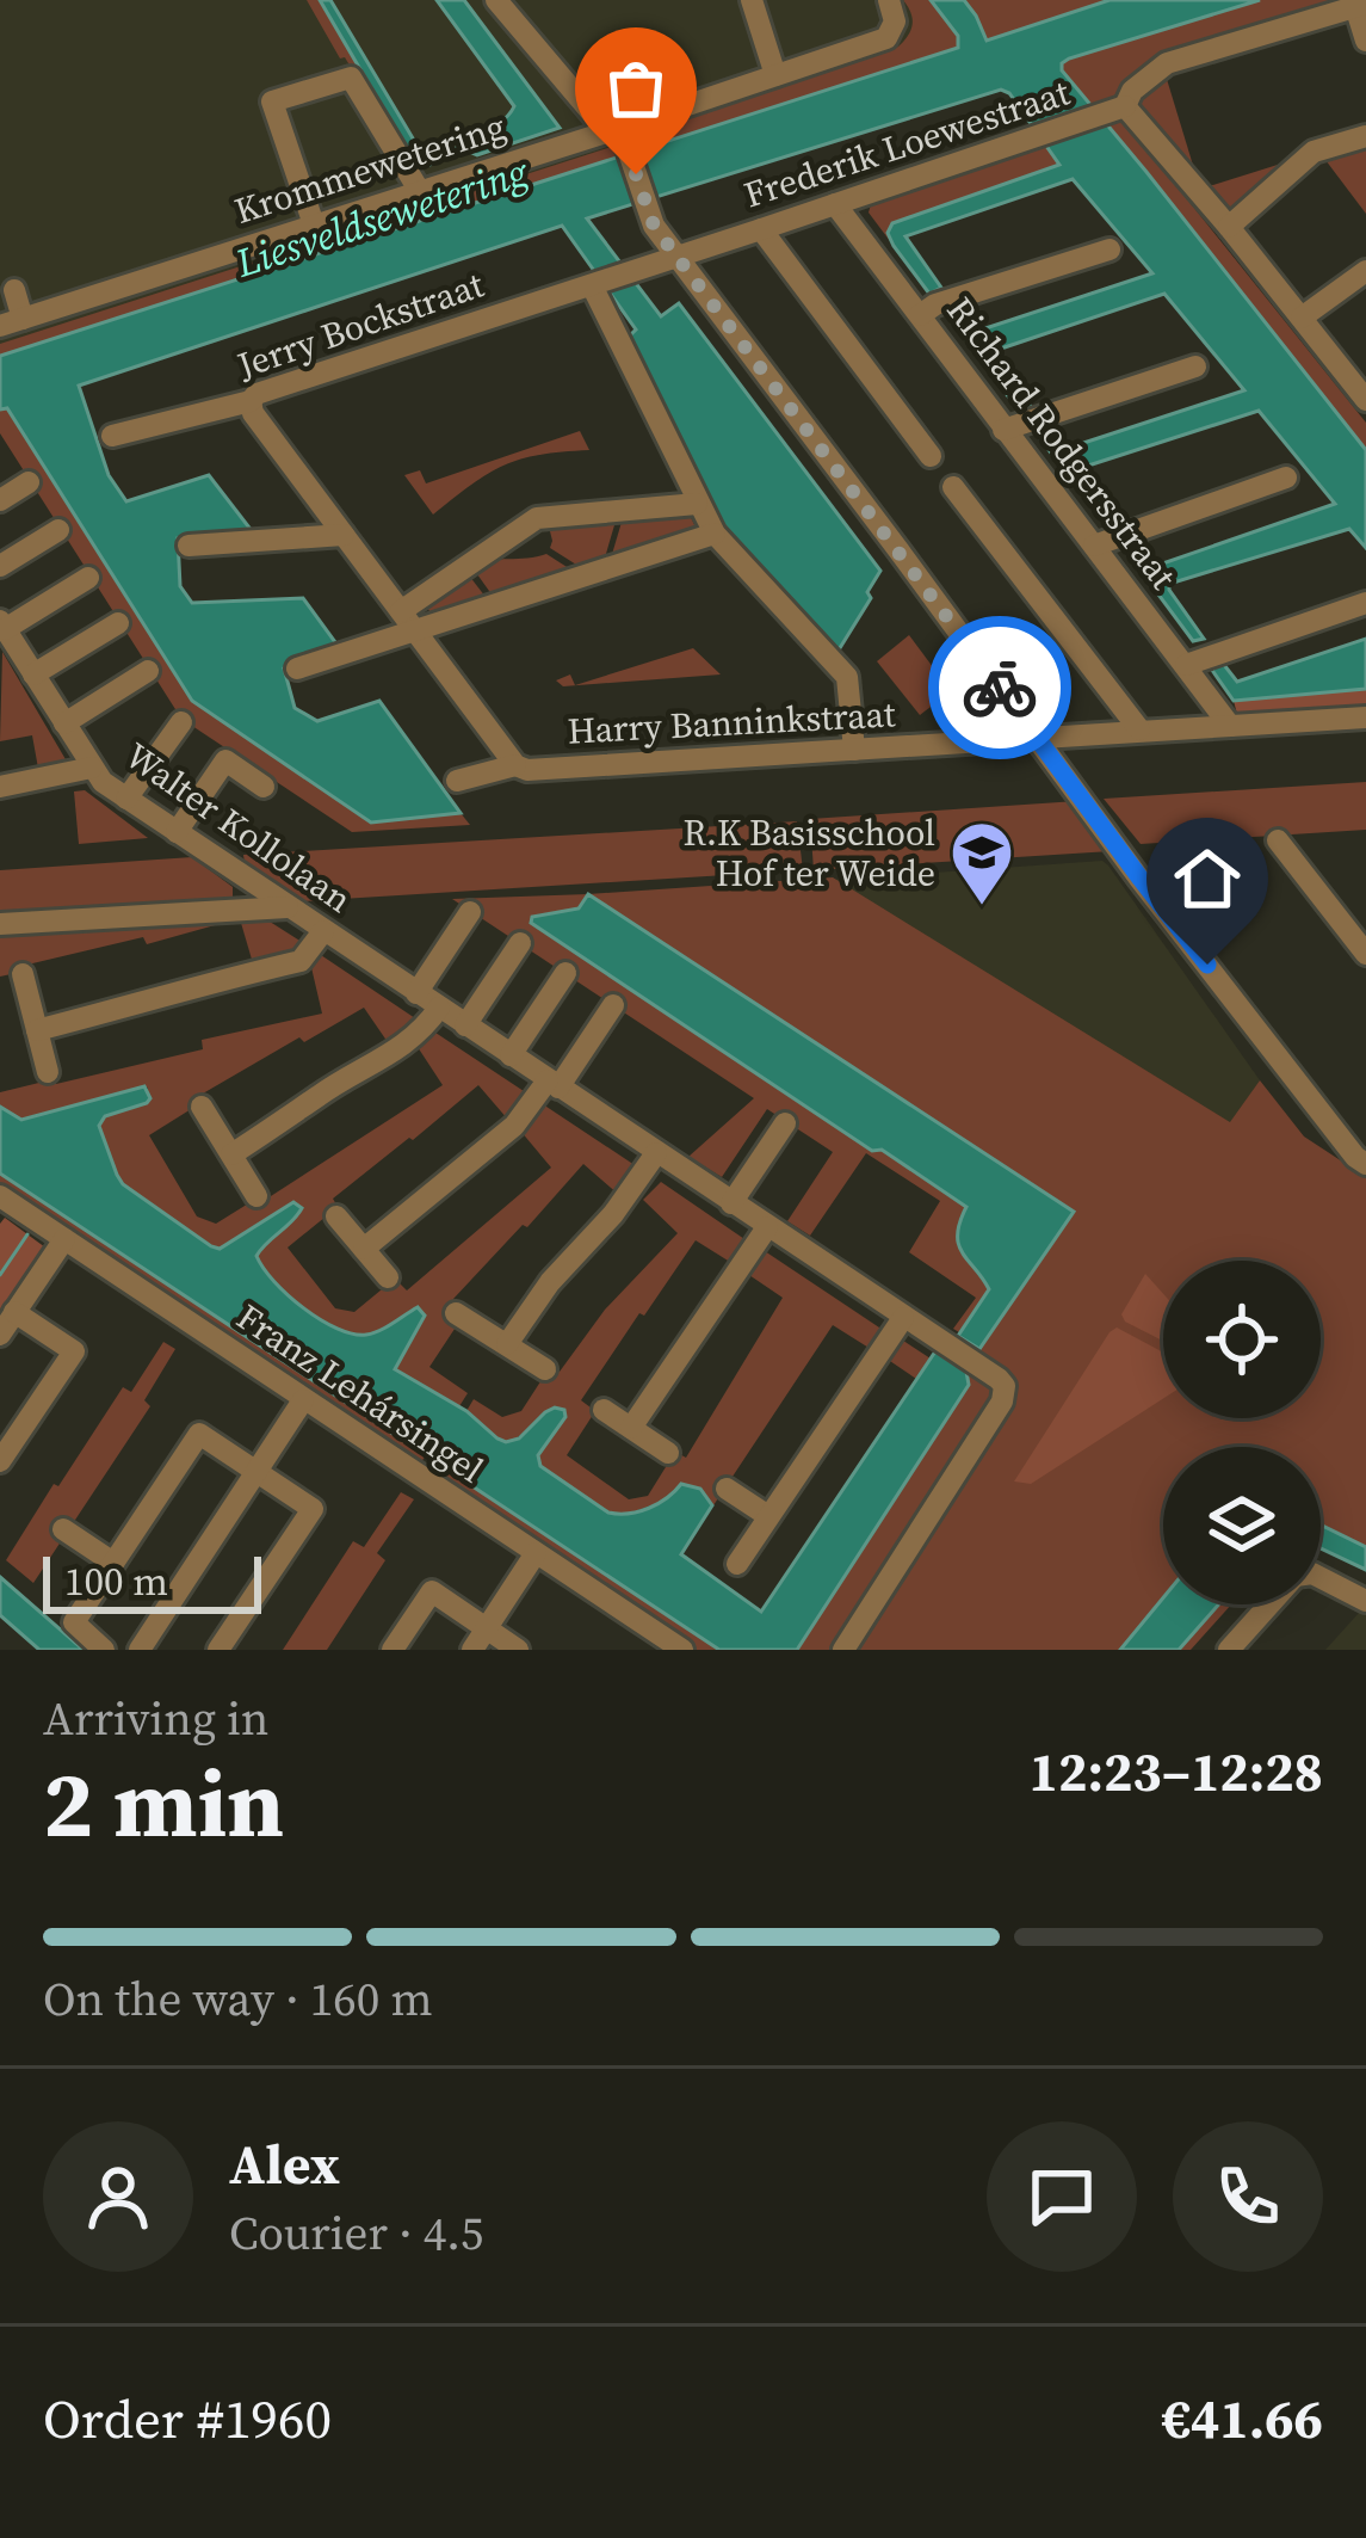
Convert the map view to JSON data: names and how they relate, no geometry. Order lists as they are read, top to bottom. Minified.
{"streets":{"street":["Frederik Loewestraat","Krommewetering","Jerry Bockstraat","Richard Rodgersstraat","Harry Banninkstraat","Walter Kollolaan","Franz Lehársingel"]},"crossings":[["Frederik Loewestraat","Jerry Bockstraat"],["Frederik Loewestraat","Richard Rodgersstraat"],["Richard Rodgersstraat","Harry Banninkstraat"]],"water":["Liesveldsewetering"],"places":{"school or university":["R.K Basisschool Hof ter Weide"]},"scale_bar":"100 m","page":{"scale":"100 m","heading":["2 min","Arriving in","12:23–12:28"],"panel":["Alex","Courier · 4.5","Order #1960","€41.66"],"bar":"On the way · 160 m"}}
